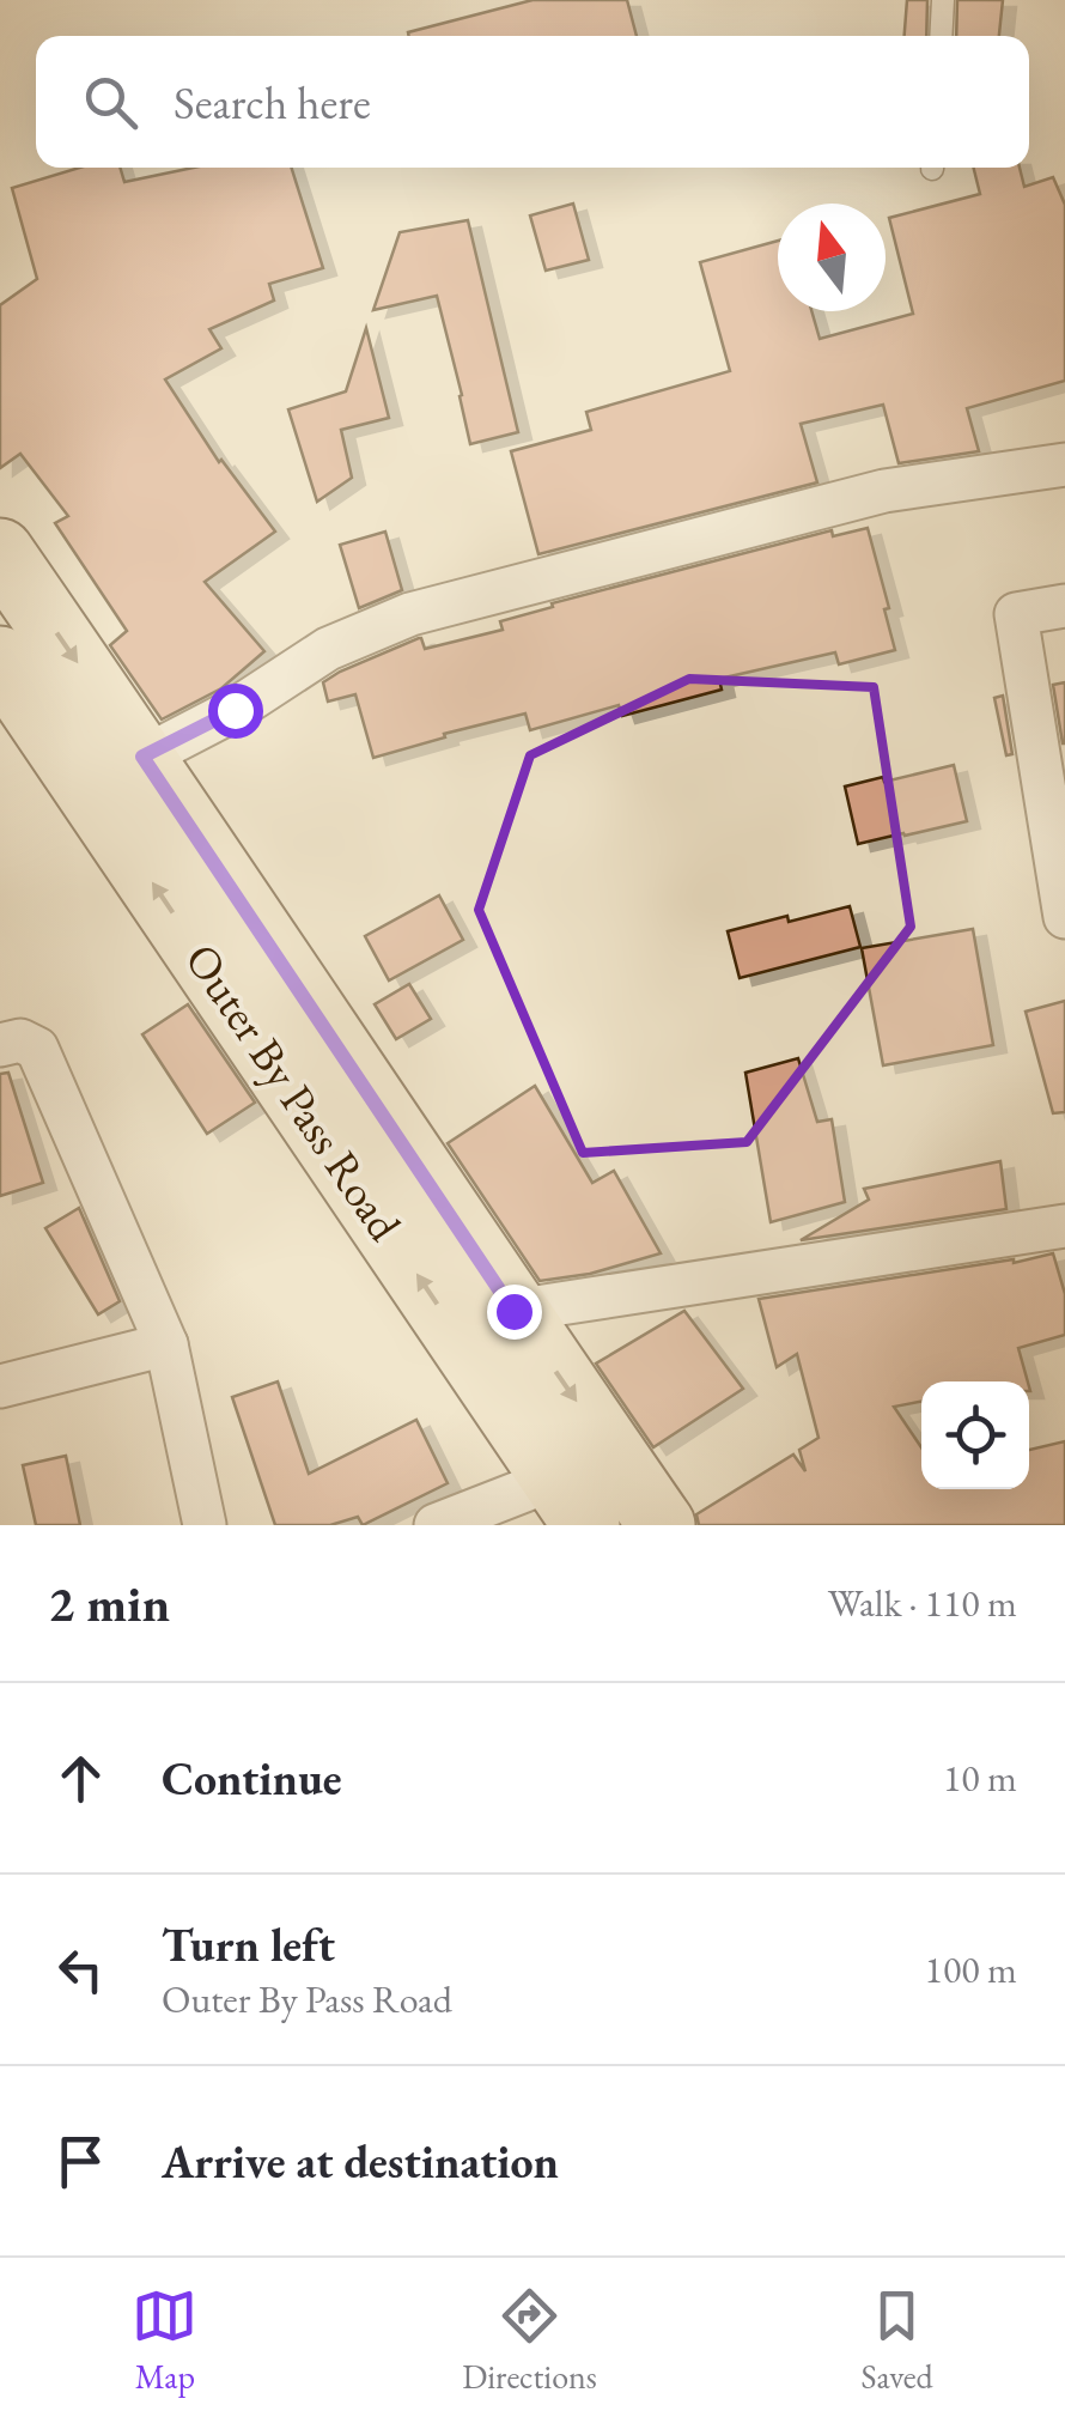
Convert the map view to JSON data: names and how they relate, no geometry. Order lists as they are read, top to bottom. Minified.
{"streets":{"main road":["Outer By Pass Road"]},"north":"top","page":{"search":"Search here","heading":["2 min","Walk · 110 m"],"list":[["Continue","10 m"],["Turn left","Outer By Pass Road","100 m"],"Arrive at destination"],"nav":["Map","Directions","Saved"]}}
